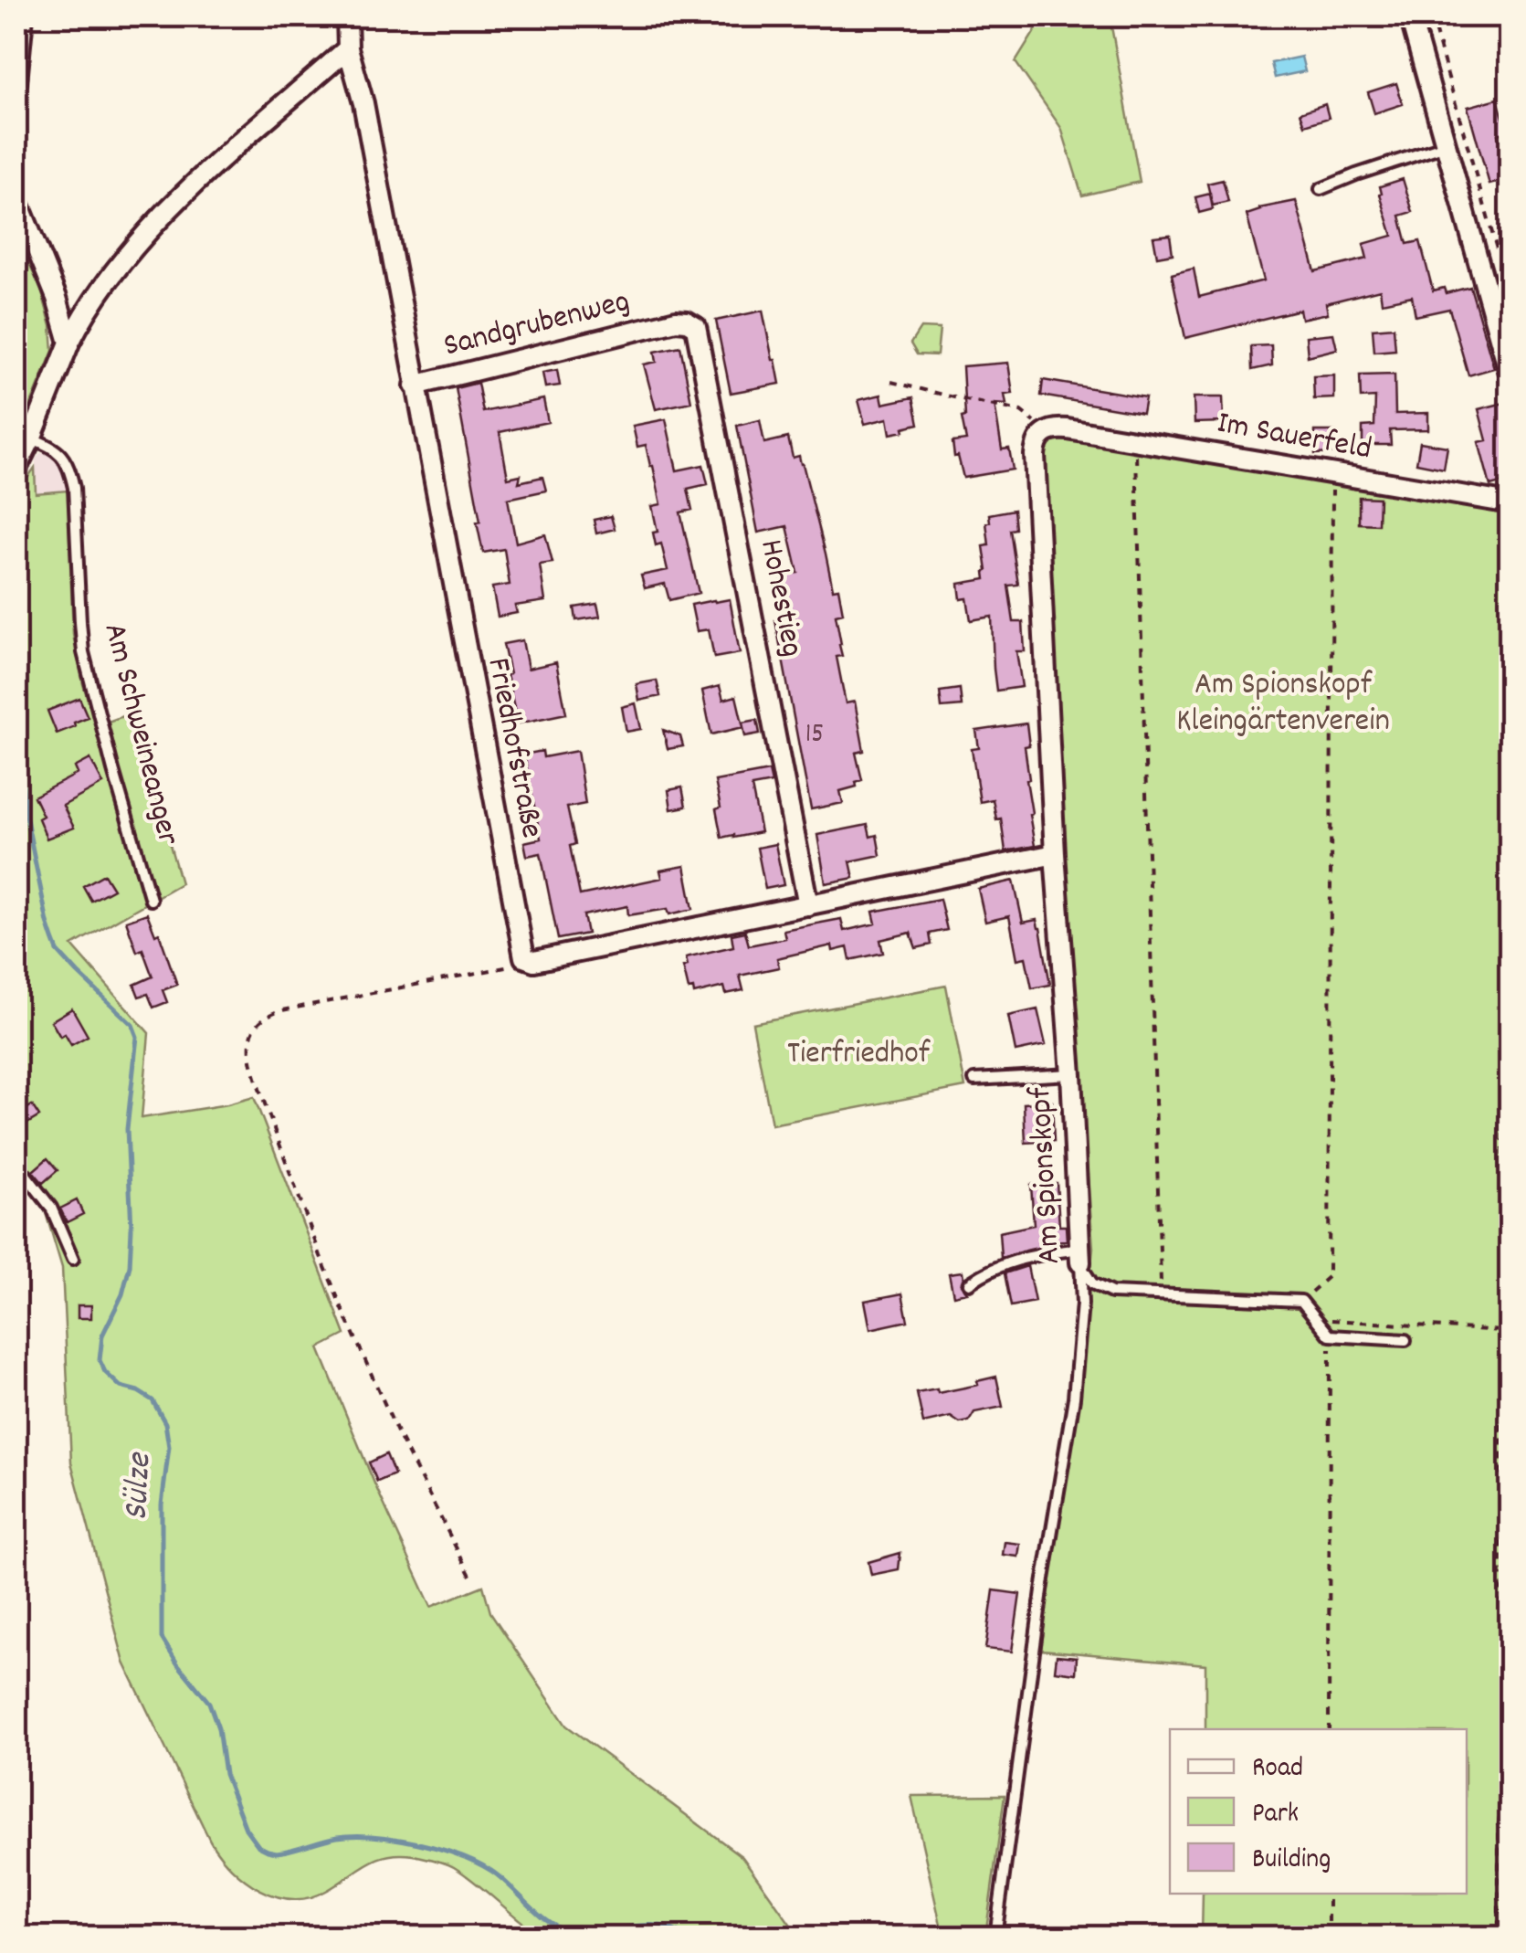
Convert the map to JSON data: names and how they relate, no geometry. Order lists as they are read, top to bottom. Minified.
{"streets":{"street":["Sandgrubenweg","Im Sauerfeld","Hohestieg","Friedhofstraße","Am Spionskopf"],"lane":["Am Schweineanger"]},"crossings":[["Sandgrubenweg","Hohestieg"],["Sandgrubenweg","Friedhofstraße"],["Im Sauerfeld","Am Spionskopf"]],"water":["Sülze"],"parks":["Am Spionskopf Kleingärtenverein","Tierfriedhof"],"house_numbers":["15"],"legend":["Road","Park","Building"]}
